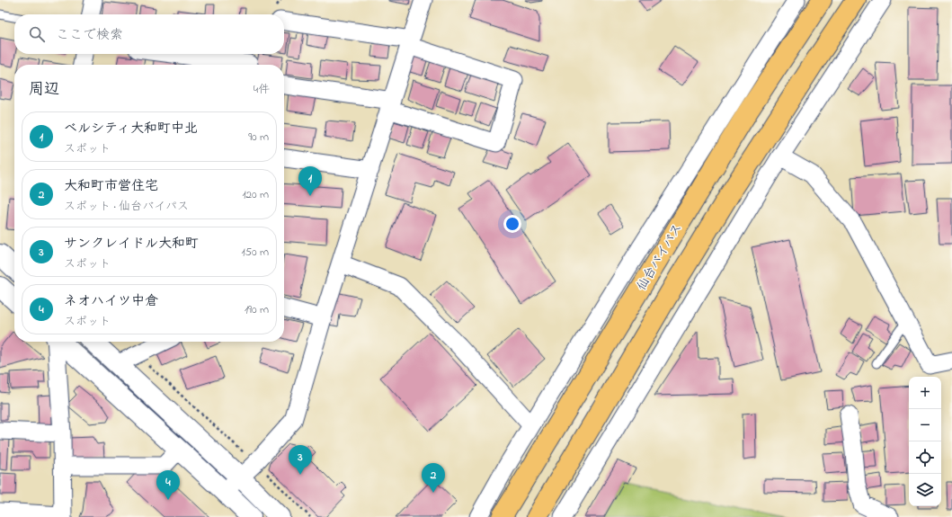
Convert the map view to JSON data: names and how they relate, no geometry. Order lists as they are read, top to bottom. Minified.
{"streets":{"highway":["仙台バイパス"]},"page":{"search":"ここで検索","heading":["周辺","4件"],"list":[{"mark":"1","name":"ベルシティ大和町中北","note":"スポット","value":"90 m"},{"mark":"2","name":"大和町市営住宅","note":"スポット · 仙台バイパス","value":"120 m"},{"mark":"3","name":"サンクレイドル大和町","note":"スポット","value":"150 m"},{"mark":"4","name":"ネオハイツ中倉","note":"スポット","value":"190 m"}],"pins":["1","3","2","4"],"map_buttons":["+","−"]}}
